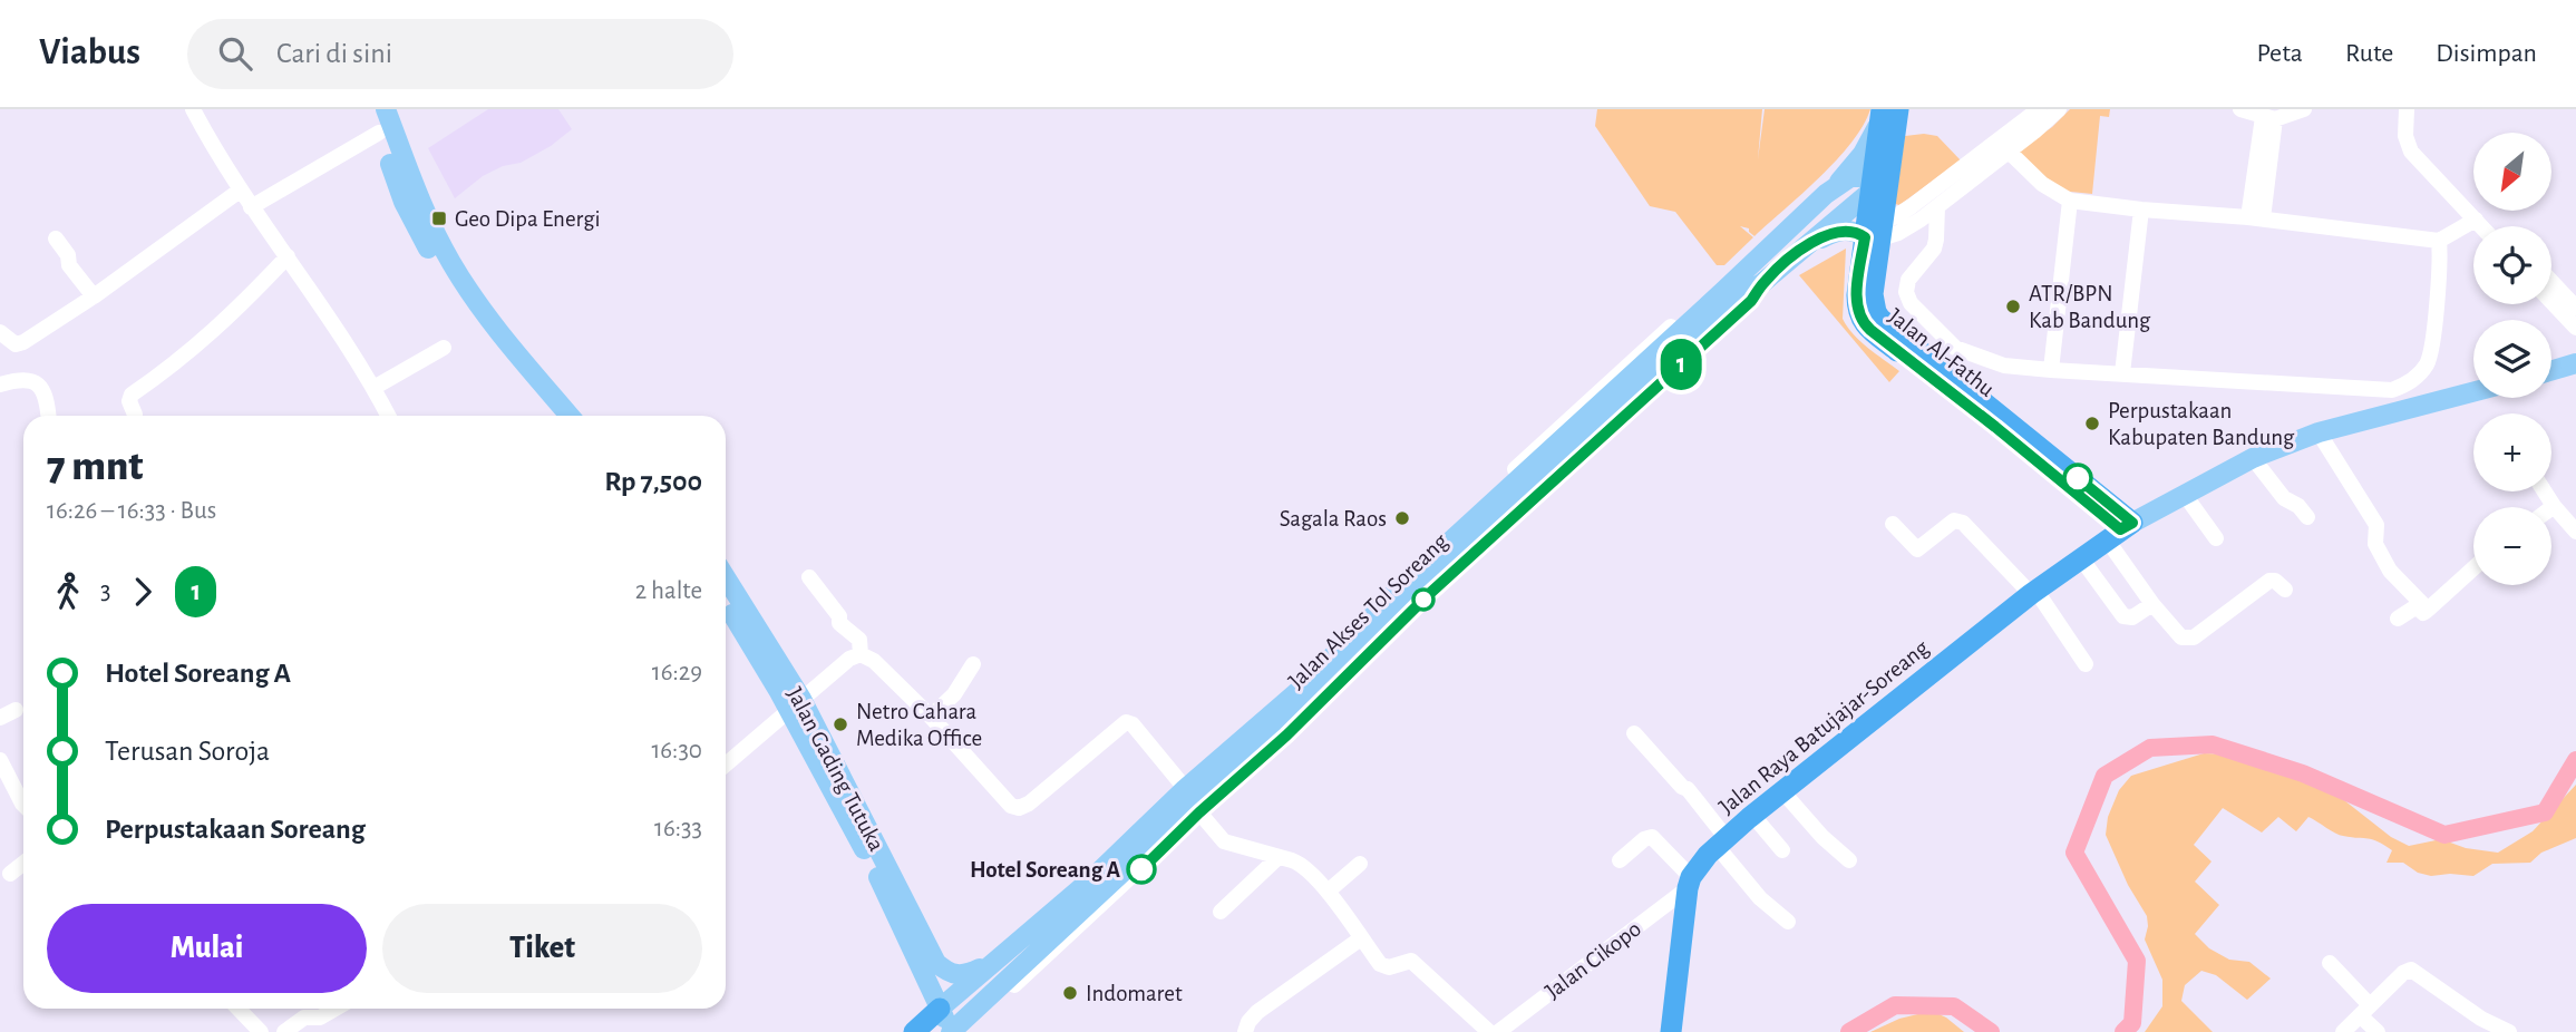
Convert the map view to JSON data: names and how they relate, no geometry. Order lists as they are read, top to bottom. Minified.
{"streets":{"highway":["Jalan Al-Fathu","Jalan Raya Batujajar-Soreang"],"main road":["Jalan Akses Tol Soreang","Jalan Gading Tutuka"],"street":["Jalan Cikopo"]},"crossings":[["Jalan Al-Fathu","Jalan Akses Tol Soreang"],["Jalan Al-Fathu","Jalan Raya Batujajar-Soreang"],["Jalan Akses Tol Soreang","Jalan Gading Tutuka"],["Jalan Raya Batujajar-Soreang","Jalan Cikopo"]],"places":{"transit":["Geo Dipa Energi"],"other":["ATR/BPN Kab Bandung","Perpustakaan Kabupaten Bandung","Sagala Raos","Netro Cahara Medika Office","Hotel Soreang A","Indomaret"]},"lines":["bus line 1"],"north":"bottom left","page":{"header":"Viabus","search":"Cari di sini","nav":["Peta","Rute","Disimpan"],"on_map":"1","map_buttons":["+","−"],"heading":["7 mnt","16:26 – 16:33 · Bus","Rp 7,500"],"legs":["3","1","2 halte"],"list":[{"name":"Hotel Soreang A","value":"16:29"},{"name":"Terusan Soroja","value":"16:30"},{"name":"Perpustakaan Soreang","value":"16:33"}],"buttons":["Mulai","Tiket"]}}
